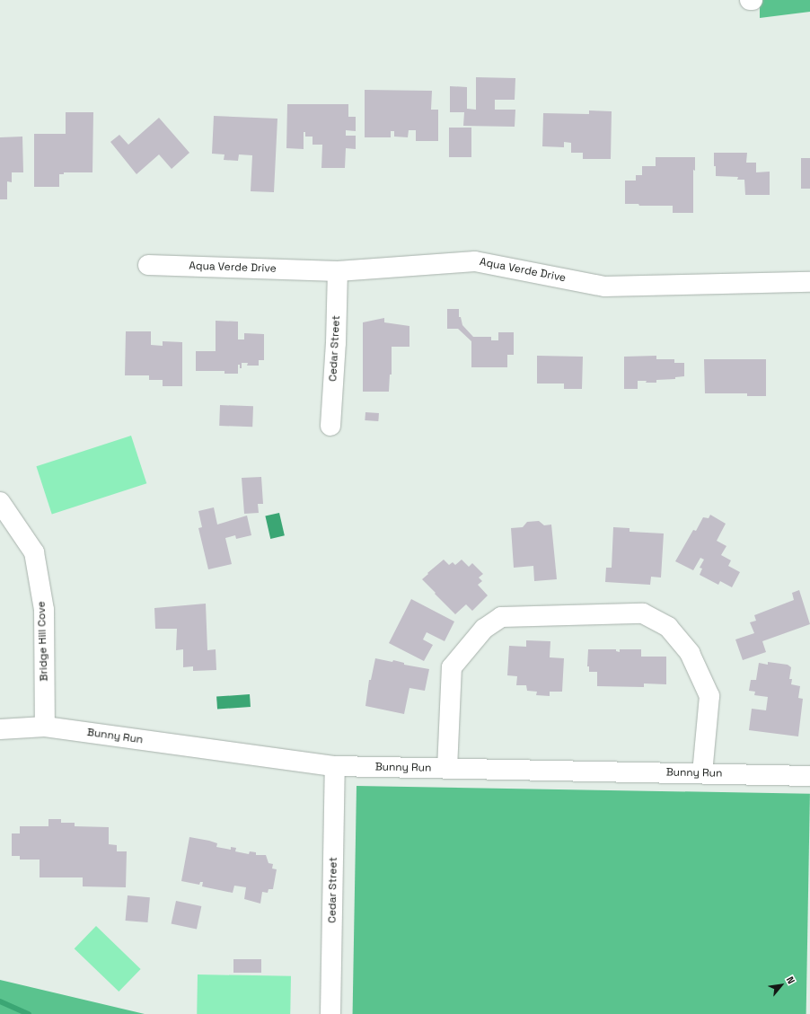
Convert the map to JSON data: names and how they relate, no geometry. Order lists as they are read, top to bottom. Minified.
{"streets":{"street":["Aqua Verde Drive","Cedar Street","Bridge Hill Cove","Bunny Run"]},"crossings":[["Aqua Verde Drive","Cedar Street"],["Cedar Street","Bunny Run"],["Bridge Hill Cove","Bunny Run"]],"north":"top right"}
